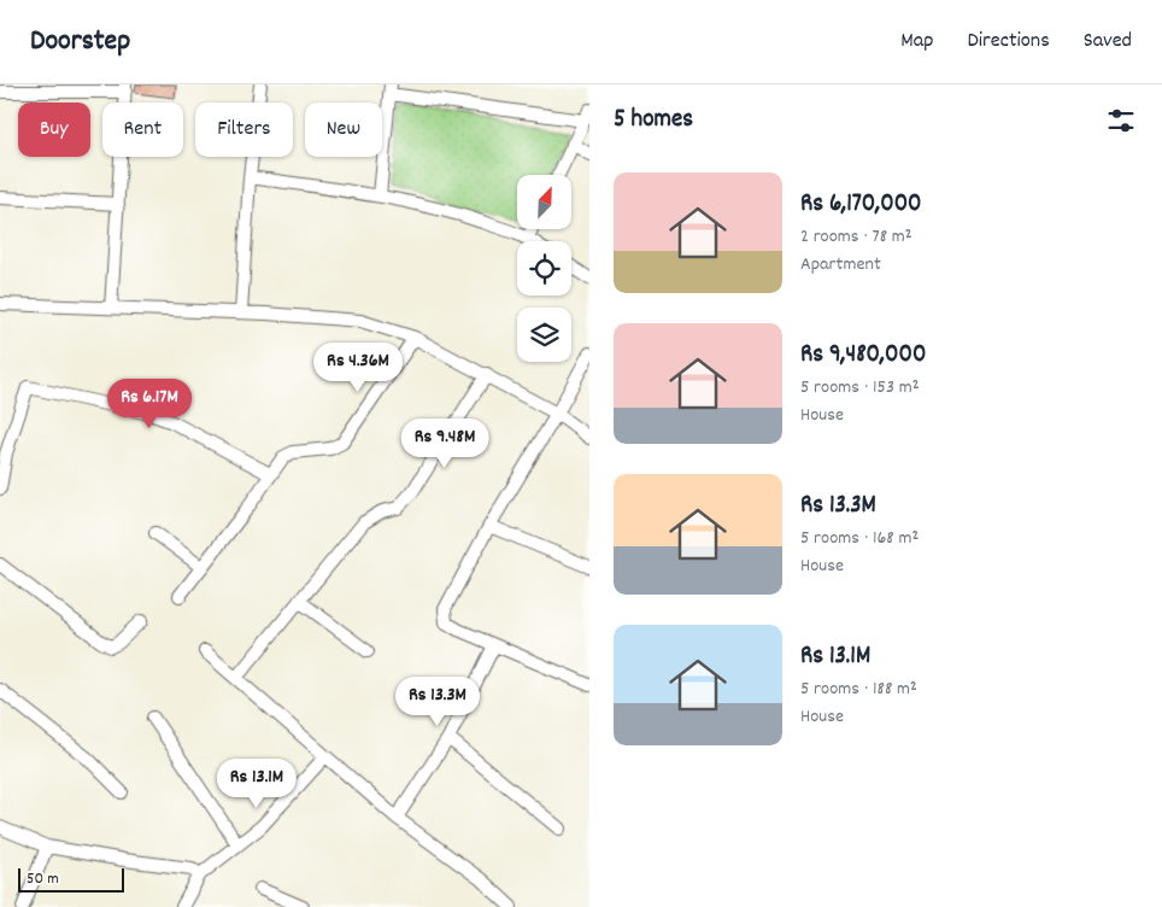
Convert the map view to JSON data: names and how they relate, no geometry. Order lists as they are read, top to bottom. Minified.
{"scale_bar":"50 m","north":"top right","page":{"header":"Doorstep","nav":["Map","Directions","Saved"],"heading":"5 homes","chip":["Buy","Rent","Filters","New"],"list":[{"name":"Rs 6,170,000","note":"2 rooms · 78 m² · Apartment"},{"name":"Rs 9,480,000","note":"5 rooms · 153 m² · House"},{"name":"Rs 13.3M","note":"5 rooms · 168 m² · House"},{"name":"Rs 13.1M","note":"5 rooms · 188 m² · House"}],"price":["Rs 4.36M","Rs 6.17M","Rs 9.48M","Rs 13.3M","Rs 13.1M"],"scale":"50 m"}}
